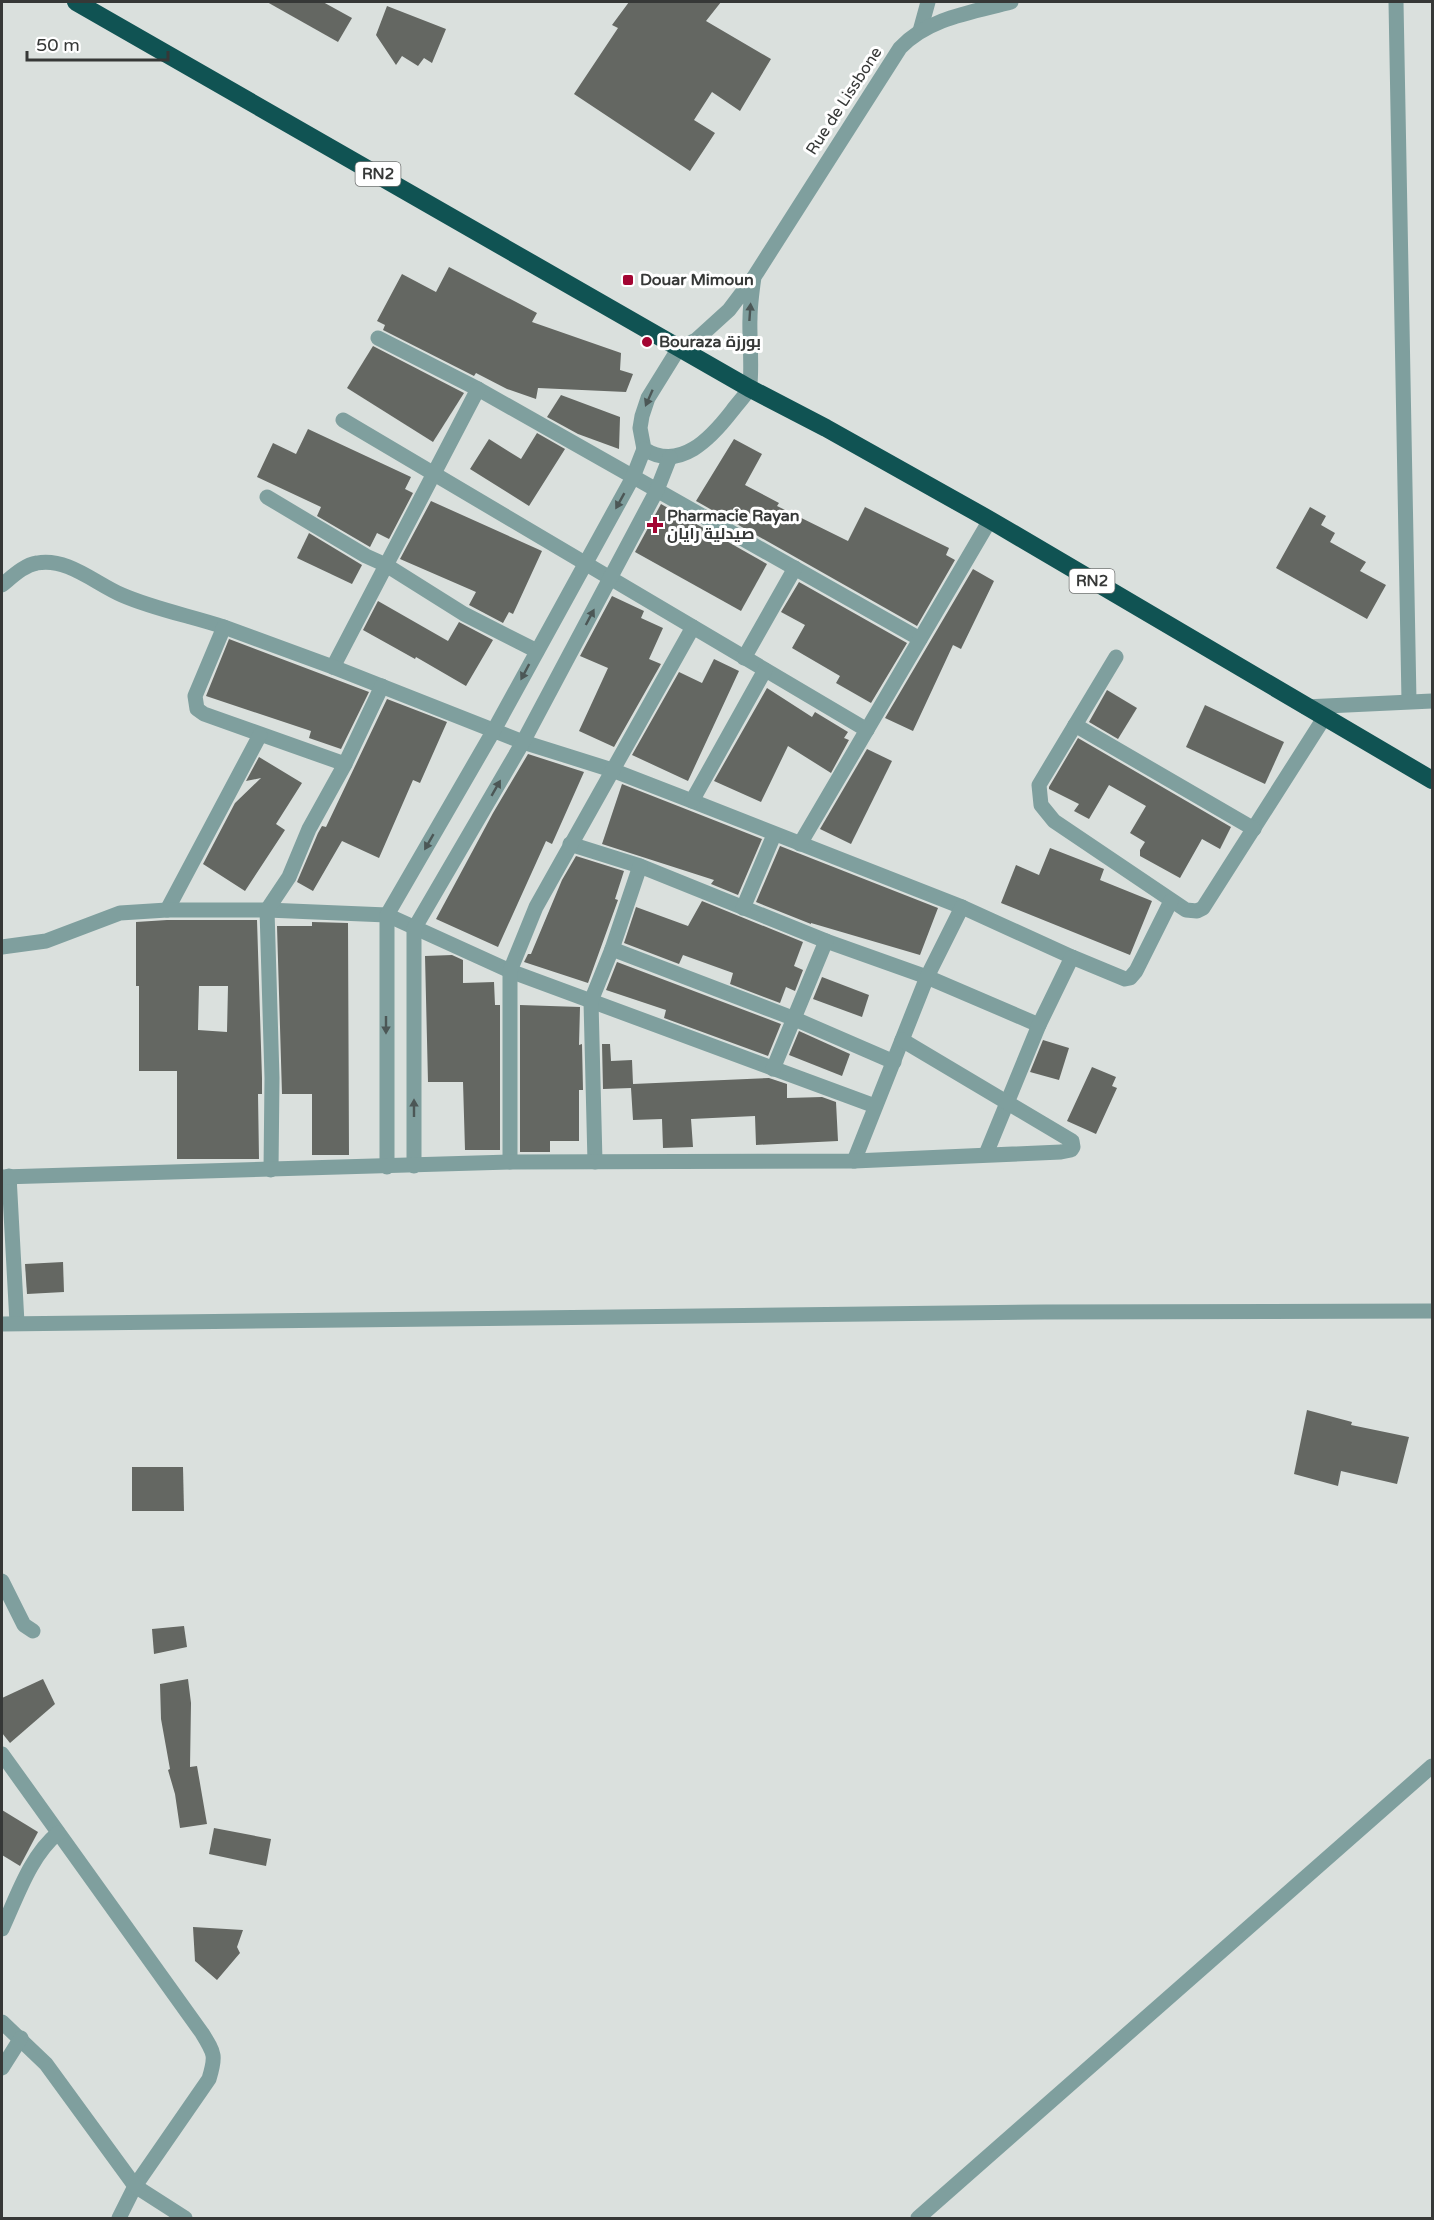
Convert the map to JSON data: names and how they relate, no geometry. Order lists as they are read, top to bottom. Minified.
{"streets":{"highway":["RN2"],"street":["Rue de Lissbone"]},"crossings":[["Rue de Lissbone","RN2"]],"places":{"transit":["Douar Mimoun"],"other":["Bouraza بورزة"],"health":["Pharmacie Rayan صيدلية رايان"]},"scale_bar":"50 m"}
